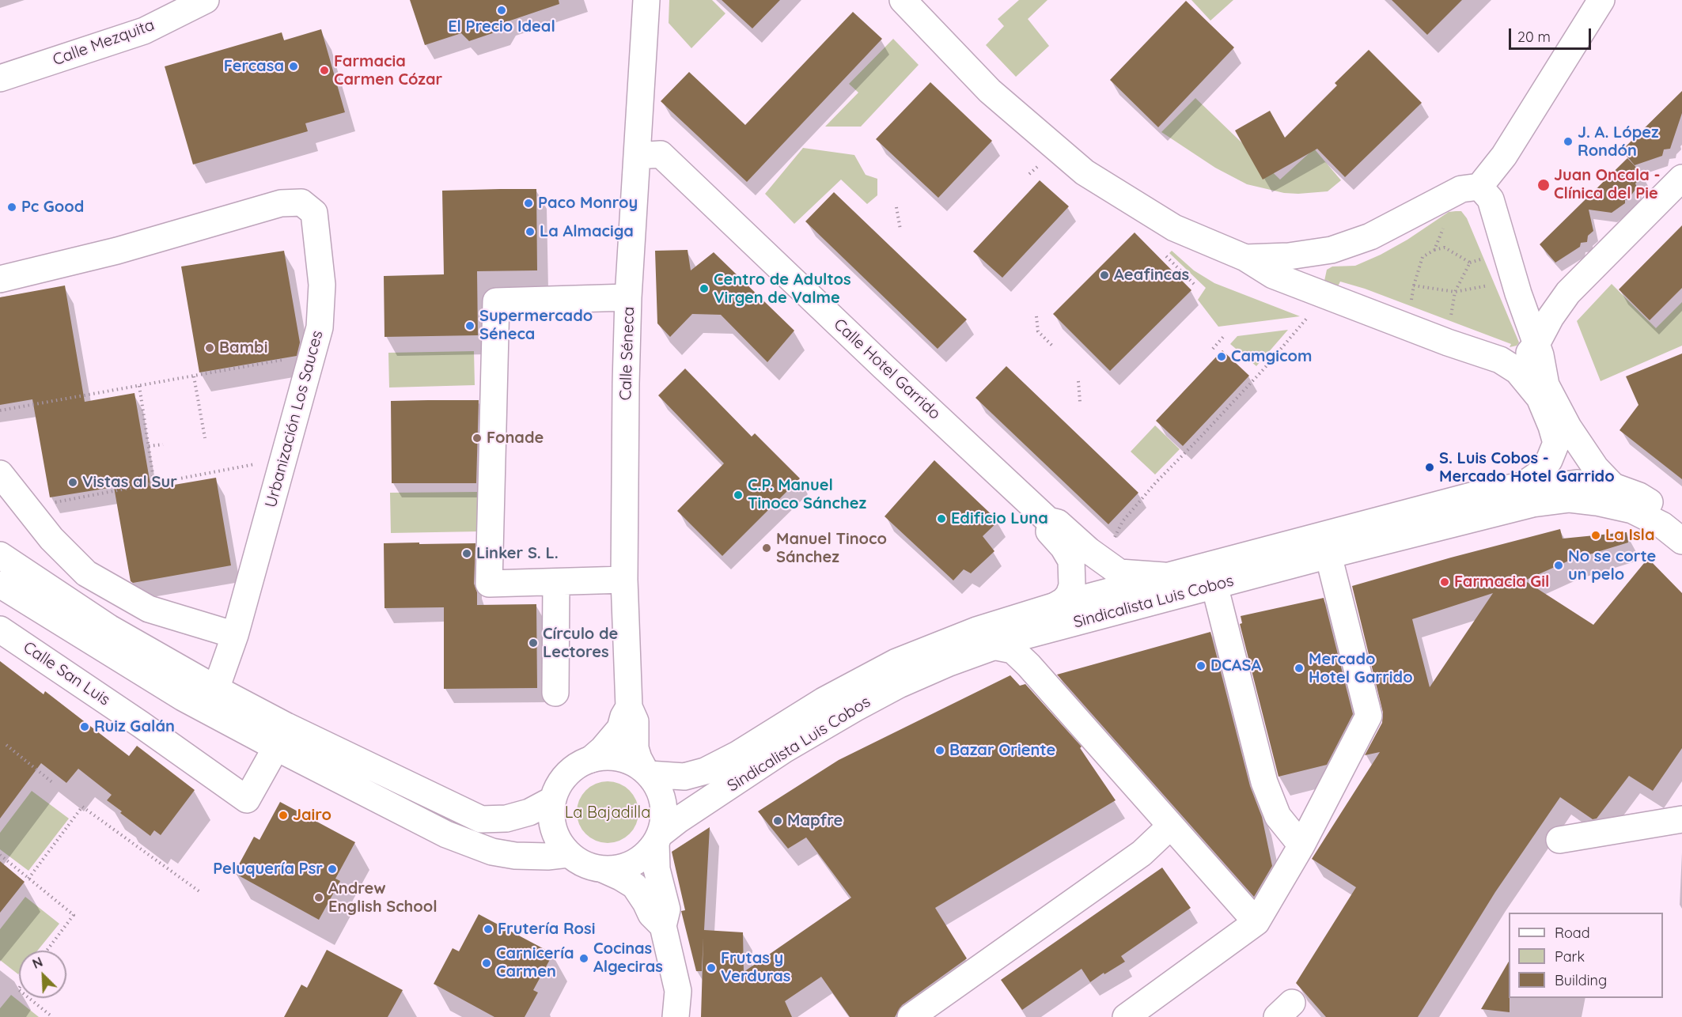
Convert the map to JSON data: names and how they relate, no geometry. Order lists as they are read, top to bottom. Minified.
{"streets":{"street":["Calle Mezquita","Calle Séneca","Calle Hotel Garrido","Urbanización Los Sauces","Sindicalista Luis Cobos","Calle San Luis"]},"crossings":[["Calle Séneca","Calle Hotel Garrido"],["Calle Séneca","Sindicalista Luis Cobos"],["Calle Hotel Garrido","Sindicalista Luis Cobos"]],"parks":["La Bajadilla"],"places":["El Precio Ideal","Fercasa","Farmacia Carmen Cózar","J. A. López Rondón","Juan Oncala - Clínica del Pie","Paco Monroy","Pc Good","La Almaciga","Aeafincas","Centro de Adultos Virgen de Valme","Supermercado Séneca","Bambi","Camgicom","Fonade","S. Luis Cobos - Mercado Hotel Garrido","Vistas al Sur","C.P. Manuel Tinoco Sánchez","Edificio Luna","La Isla","Manuel Tinoco Sánchez","Linker S. L.","No se corte un pelo","Farmacia Gil","Círculo de Lectores","DCASA","Mercado Hotel Garrido","Ruiz Galán","Bazar Oriente","Jairo","Mapfre","Peluquería Psr","Andrew English School","Frutería Rosi","Cocinas Algeciras","Carnicería Carmen","Frutas y Verduras"],"legend":["Road","Park","Building"],"scale_bar":"20 m","north":"top left"}
